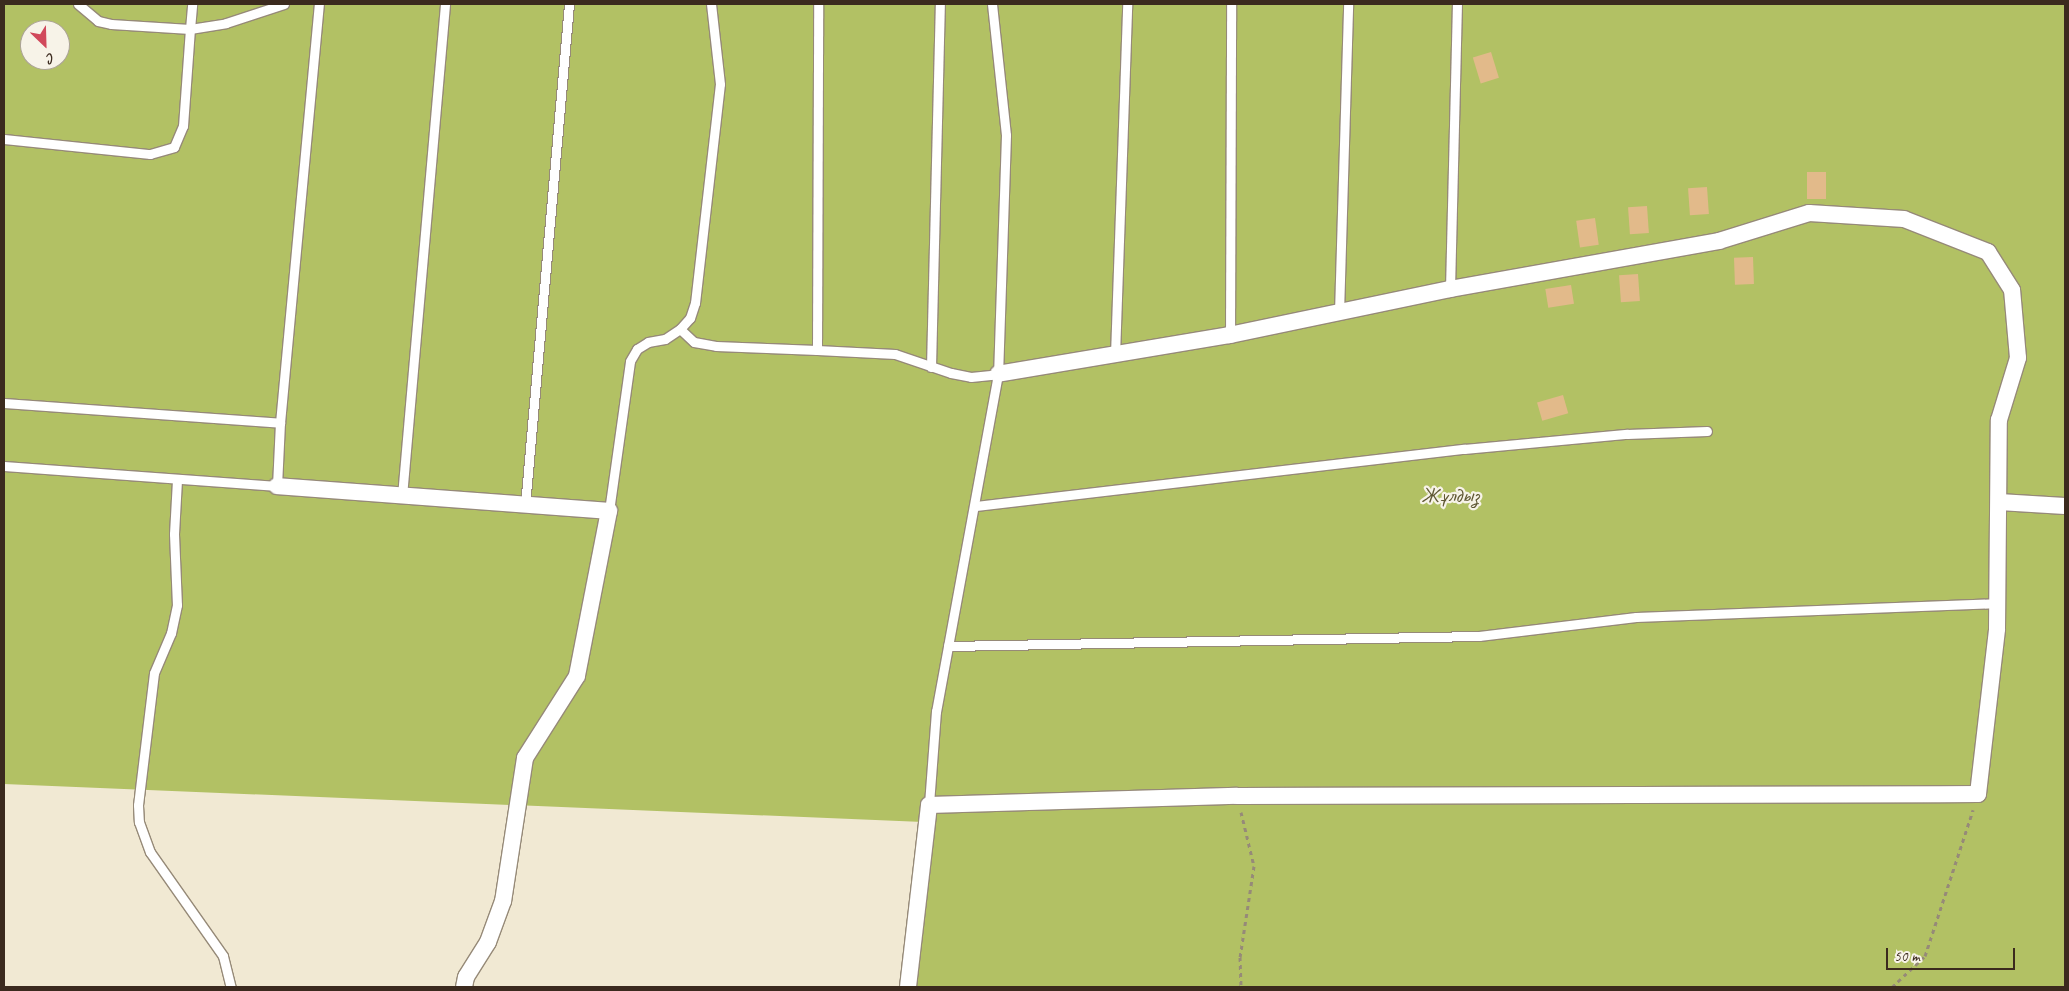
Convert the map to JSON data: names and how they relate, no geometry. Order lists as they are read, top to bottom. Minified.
{"parks":["Жұлдыз"],"scale_bar":"50 m","north":"bottom right"}
